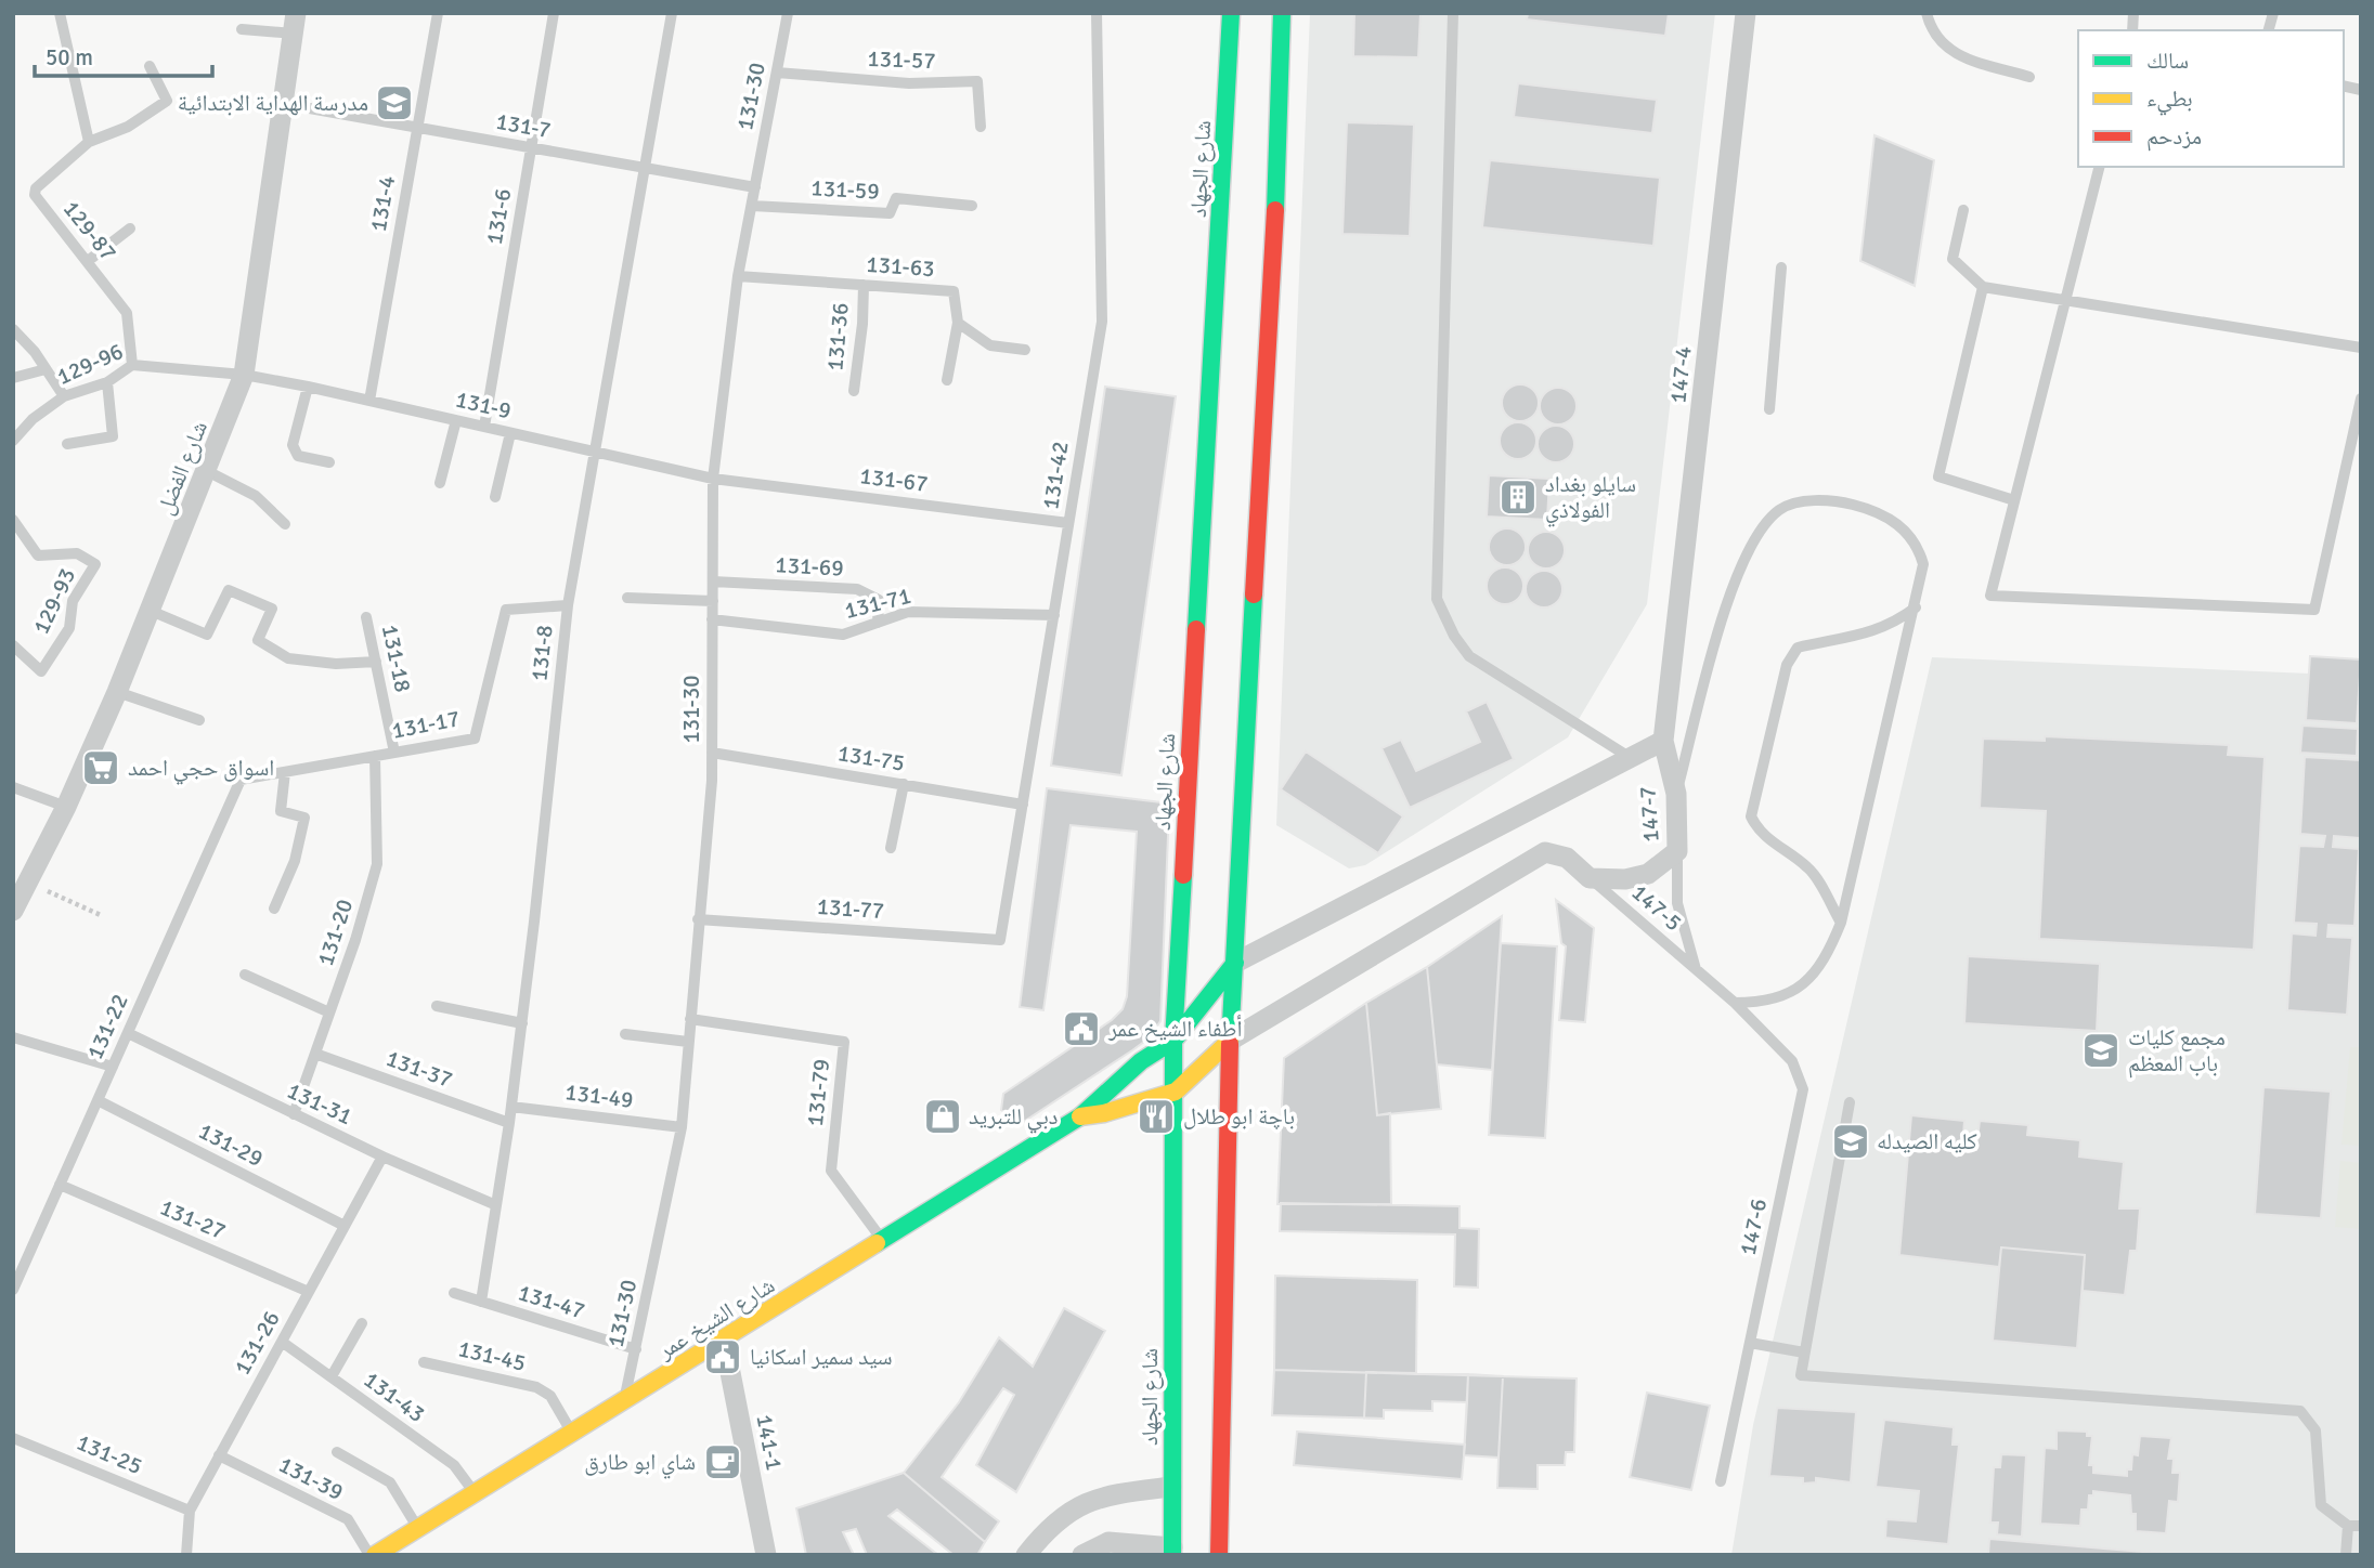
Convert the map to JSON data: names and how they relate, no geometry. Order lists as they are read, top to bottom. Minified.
{"streets":{"main road":["شارع الجهاد","شارع الشيخ عمر"],"street":["147-4","شارع الفضل","147-7","141-1"],"lane":["131-57","131-30","131-7","131-59","131-4","131-6","129-87","131-63","131-36","129-96","131-9","131-42","131-67","131-69","129-93","131-71","131-8","131-18","131-17","131-75","147-5","131-77","131-20","131-22","131-37","131-79","131-49","131-31","131-29","131-27","147-6","131-47","131-26","131-45","131-43","131-25","131-39"]},"crossings":[["131-57","131-30"],["131-30","131-7"],["131-30","131-59"],["131-30","131-63"],["131-30","131-9"],["131-30","131-67"],["131-30","131-69"],["131-30","131-71"],["131-30","131-75"],["131-30","131-77"],["131-30","131-79"],["131-30","131-49"],["131-30","131-47"],["131-30","شارع الشيخ عمر"],["131-7","131-4"],["131-7","131-6"],["131-7","شارع الفضل"],["131-7","131-8"],["شارع الجهاد","شارع الشيخ عمر"],["131-4","131-9"],["131-6","131-9"],["129-87","129-96"],["131-63","131-36"],["129-96","131-9"],["129-96","شارع الفضل"],["147-4","147-7"],["131-9","شارع الفضل"],["131-9","131-67"],["131-9","131-8"],["131-42","131-67"],["131-42","131-71"],["131-42","131-75"],["131-42","131-77"],["131-69","131-71"],["131-8","131-17"],["131-8","131-37"],["131-8","131-49"],["131-8","131-31"],["131-8","131-47"],["131-18","131-17"],["131-17","131-20"],["131-17","131-22"],["147-7","147-5"],["147-7","شارع الشيخ عمر"],["147-5","147-6"],["131-20","131-37"],["131-20","131-31"],["131-22","131-31"],["131-22","131-29"],["131-22","131-27"],["131-79","شارع الشيخ عمر"],["131-31","131-26"],["131-29","131-26"],["131-27","131-26"],["شارع الشيخ عمر","131-45"],["شارع الشيخ عمر","131-43"],["شارع الشيخ عمر","141-1"],["شارع الشيخ عمر","131-39"],["131-26","131-43"],["131-26","131-25"],["131-26","131-39"]],"places":{"school or university":["مدرسة الهداية الابتدائية","مجمع كليات باب المعظم","كليه الصيدله"],"building":["سايلو بغداد الفولاذي"],"supermarket":["اسواق حجي احمد"],"public building":["أطفاء الشيخ عمر","سيد سمير اسكانيا"],"shop":["دبي للتبريد"],"restaurant":["باچة ابو طلال"],"cafe":["شاي ابو طارق"]},"legend":["سالك","بطيء","مزدحم"],"scale_bar":"50 m"}
